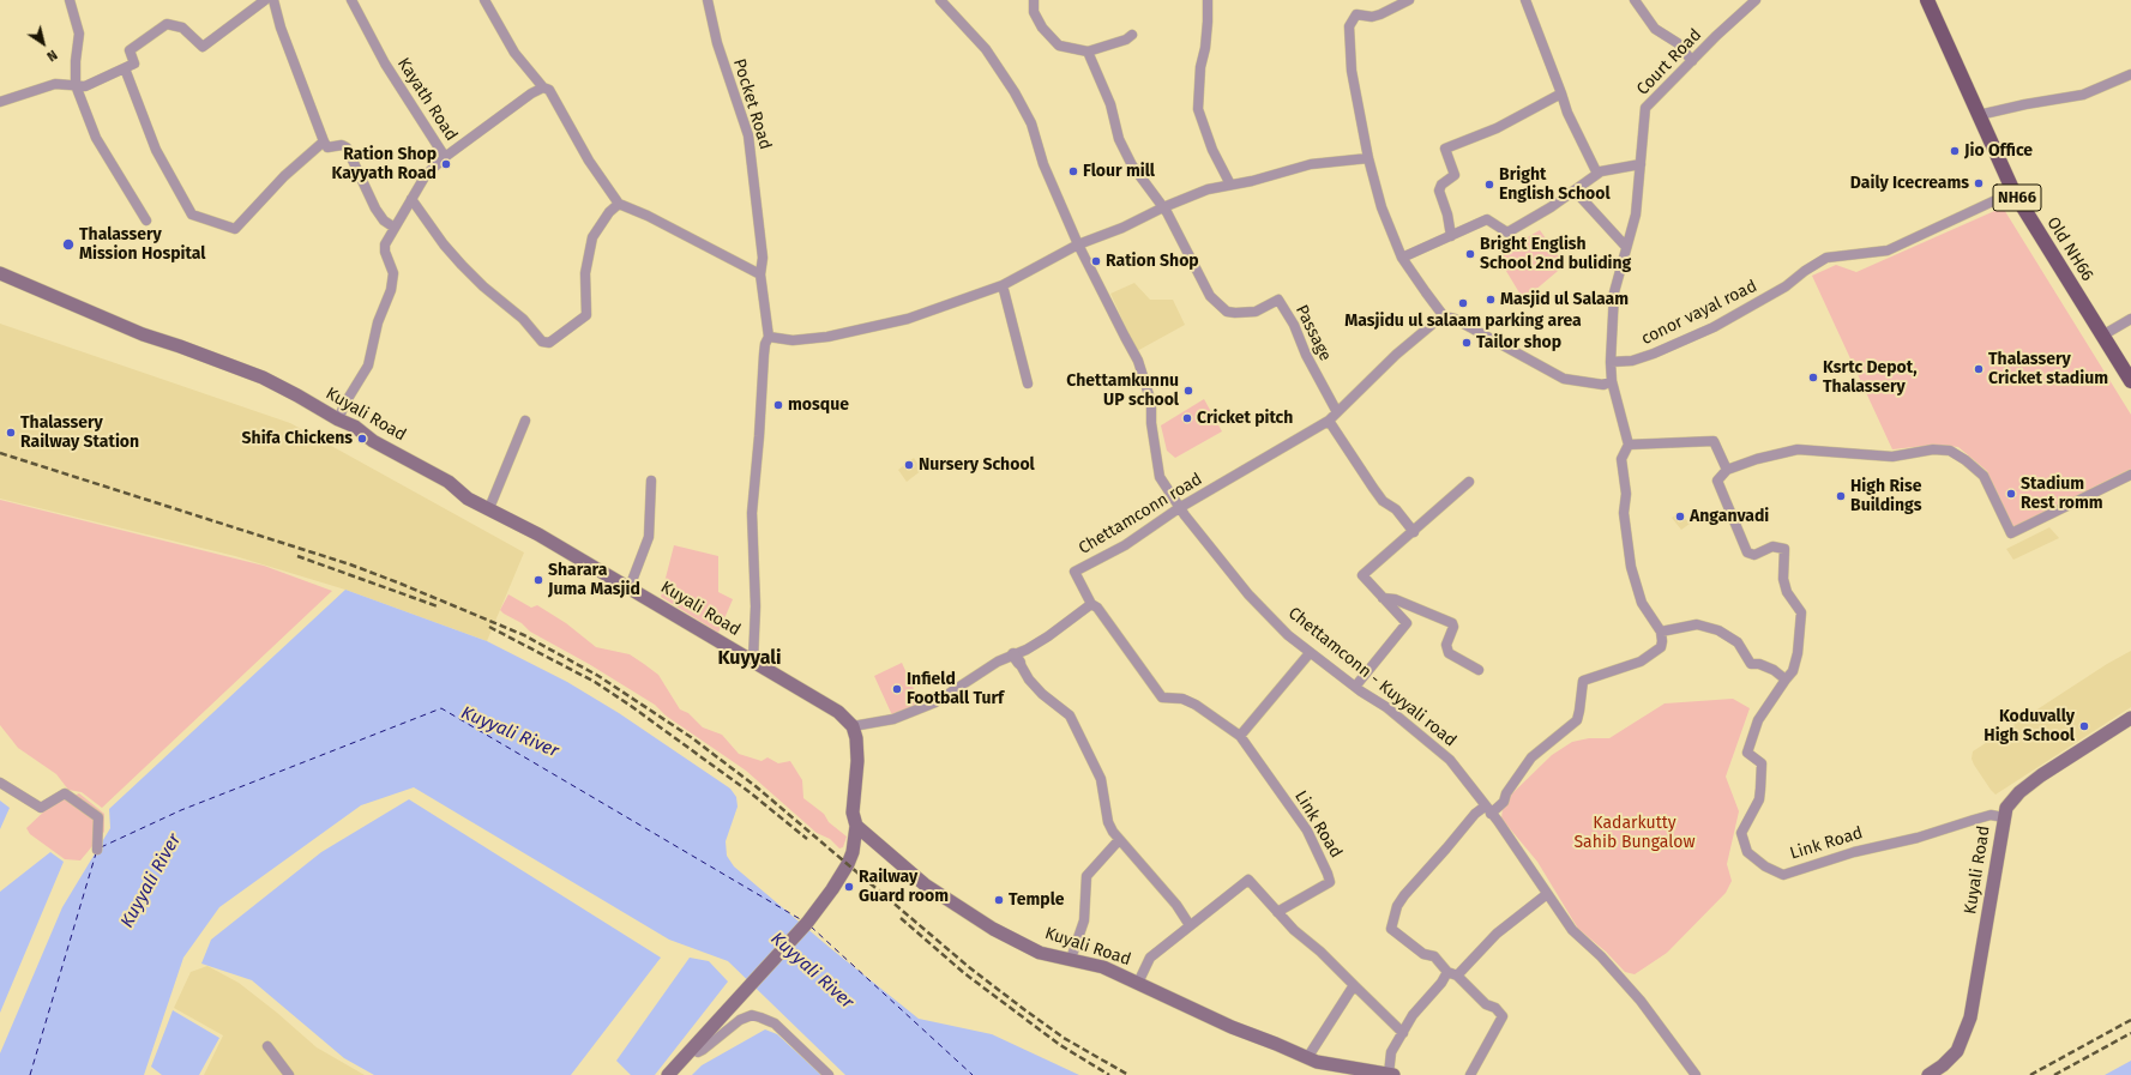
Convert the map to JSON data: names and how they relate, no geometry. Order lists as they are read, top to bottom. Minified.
{"streets":{"main road":["NH66","Old NH66","Kuyali Road"],"street":["Court Road","Kayath Road","Pocket Road","conor vayal road","Passage","Chettamconn road","Chettamconn - Kuyyali road","Link Road"]},"crossings":[["Court Road","conor vayal road"],["Kayath Road","Kuyali Road"],["Old NH66","conor vayal road"],["Passage","Chettamconn road"],["Kuyali Road","Link Road"],["Chettamconn road","Chettamconn - Kuyyali road"],["Chettamconn road","Link Road"]],"districts":["Kuyyali"],"water":["Kuyyali River"],"parks":["Kadarkutty Sahib Bungalow"],"places":["Jio Office","Ration Shop Kayyath Road","Flour mill","Daily Icecreams","Bright English School","Thalassery Mission Hospital","Bright English School 2nd buliding","Ration Shop","Masjid ul Salaam","Masjidu ul salaam parking area","Tailor shop","Thalassery Cricket stadium","Ksrtc Depot, Thalassery","Chettamkunnu UP school","mosque","Cricket pitch","Thalassery Railway Station","Shifa Chickens","Nursery School","Stadium Rest romm","High Rise Buildings","Anganvadi","Sharara Juma Masjid","Infield Football Turf","Koduvally High School","Railway Guard room","Temple"],"north":"bottom right"}
